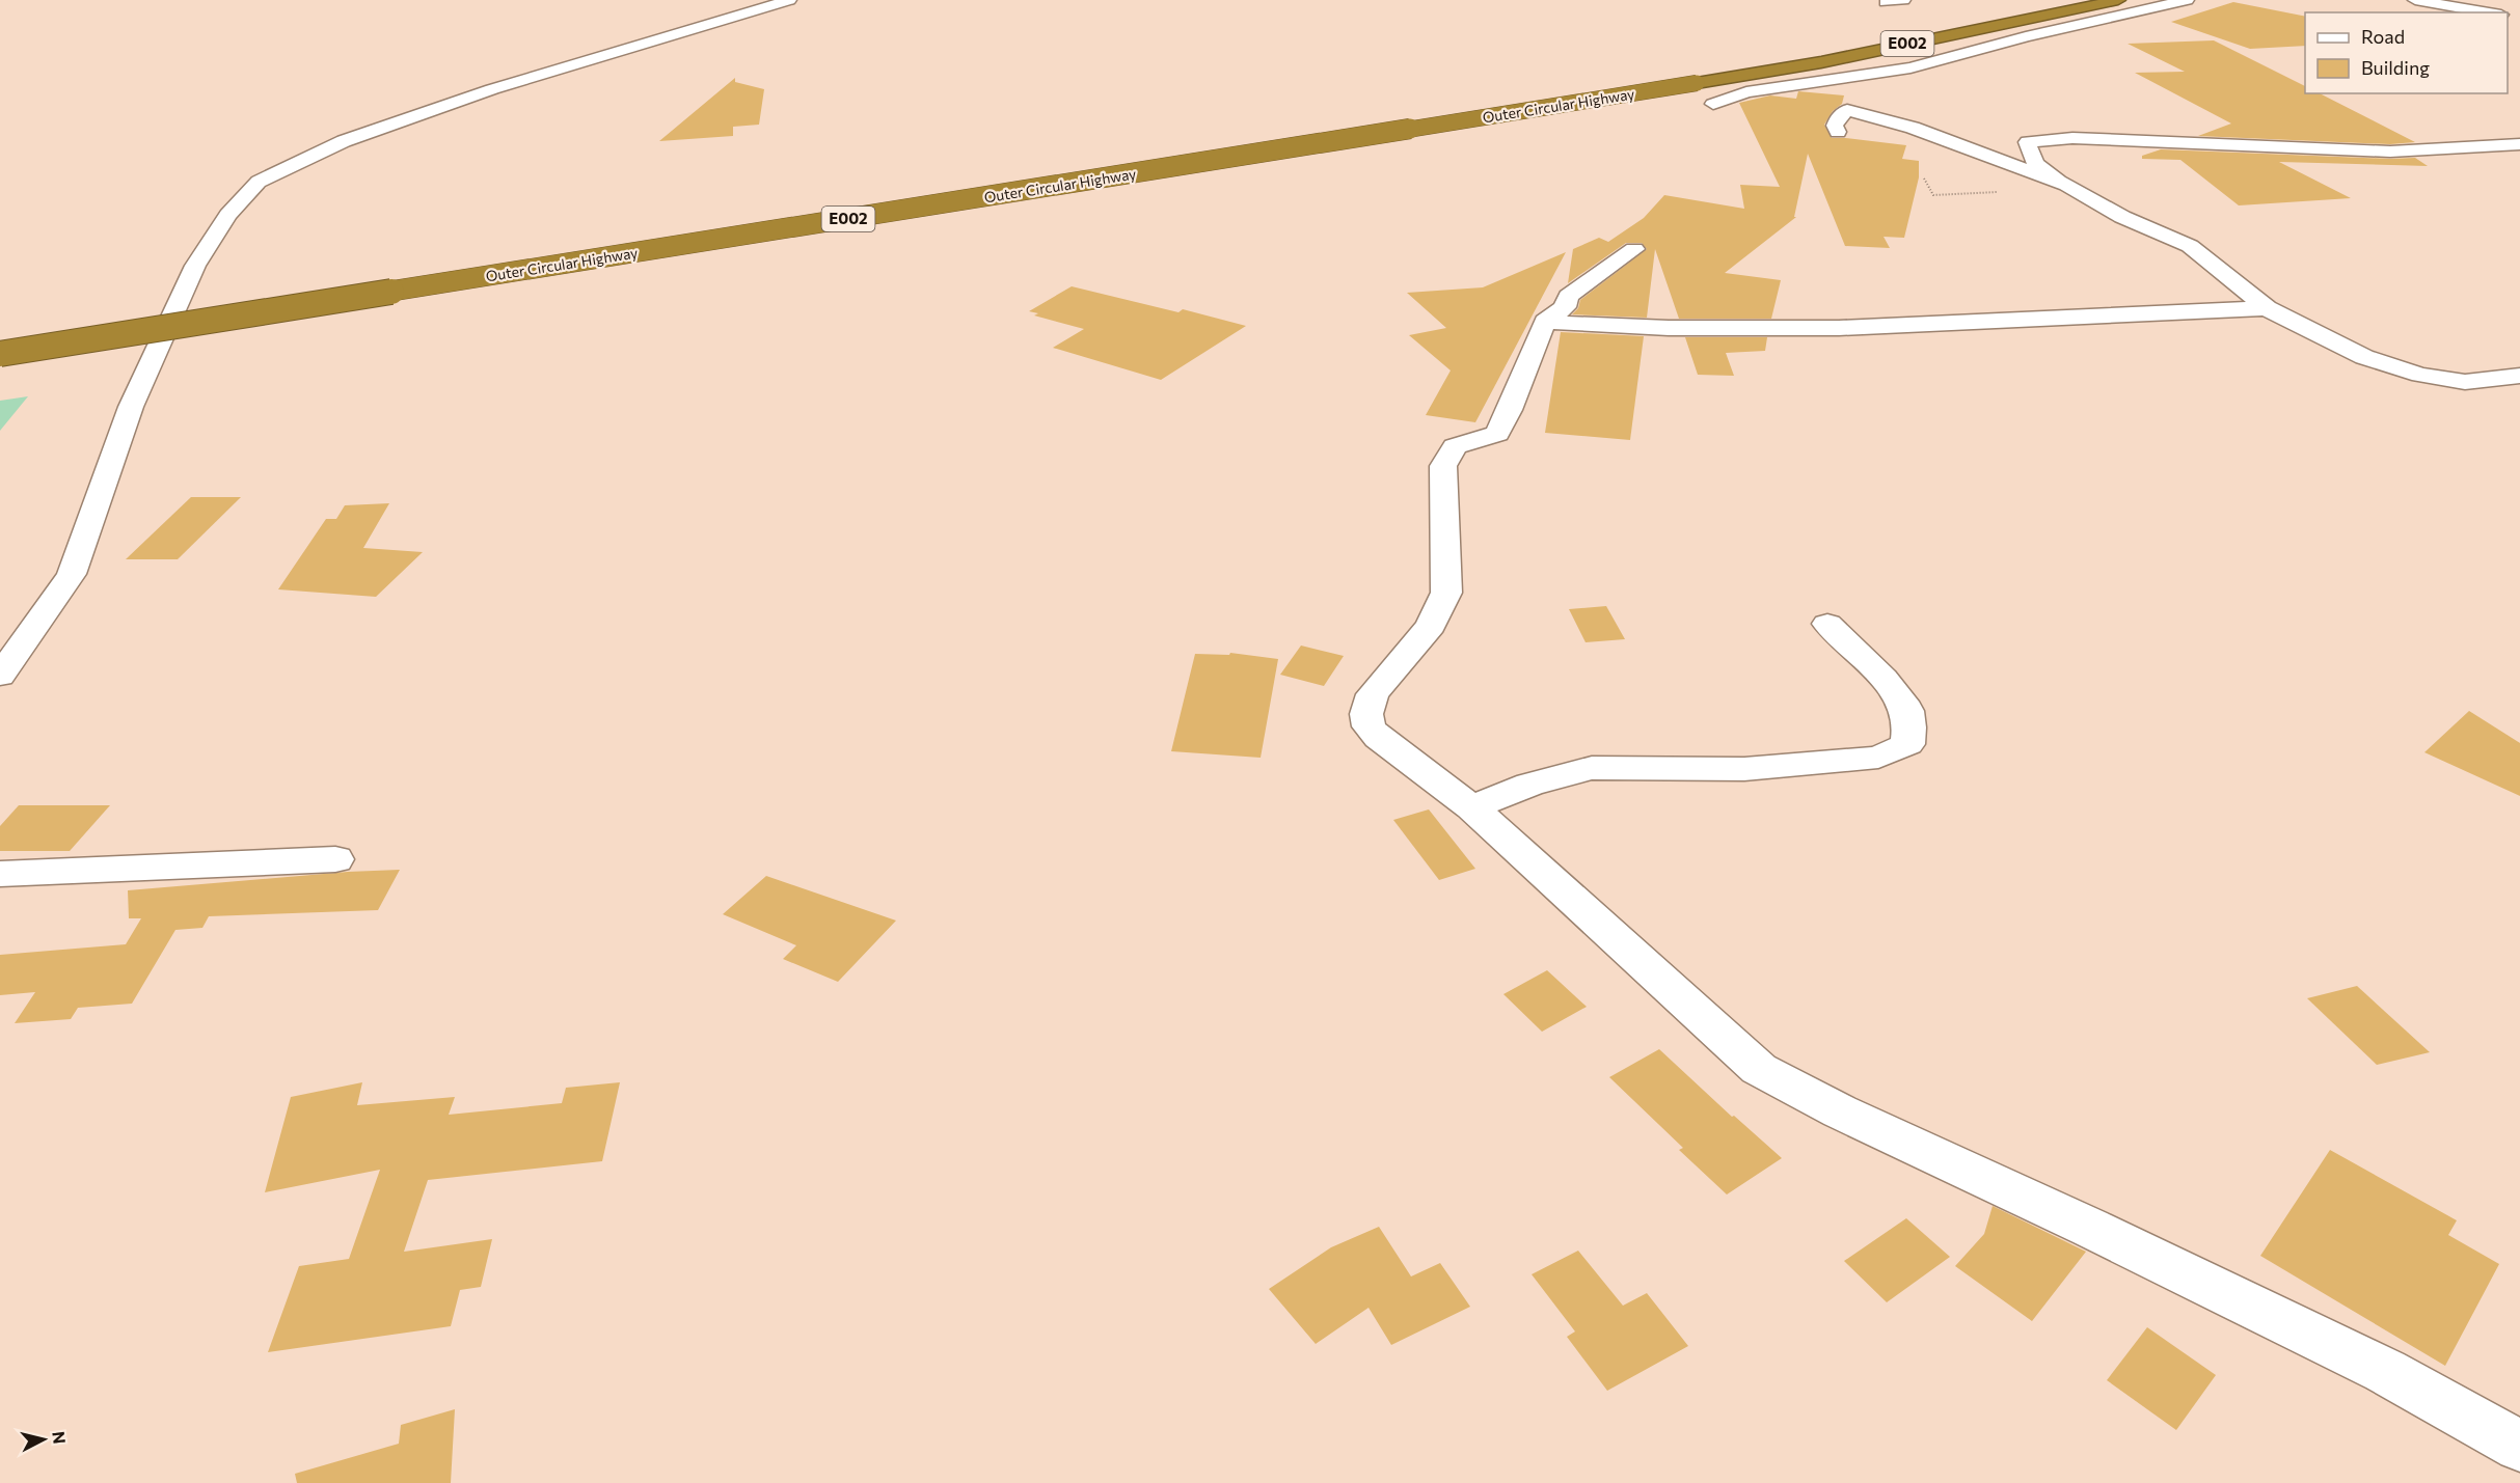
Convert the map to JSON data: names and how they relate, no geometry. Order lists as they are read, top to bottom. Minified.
{"streets":{"highway":["E002","Outer Circular Highway"]},"legend":["Road","Building"],"north":"right"}
